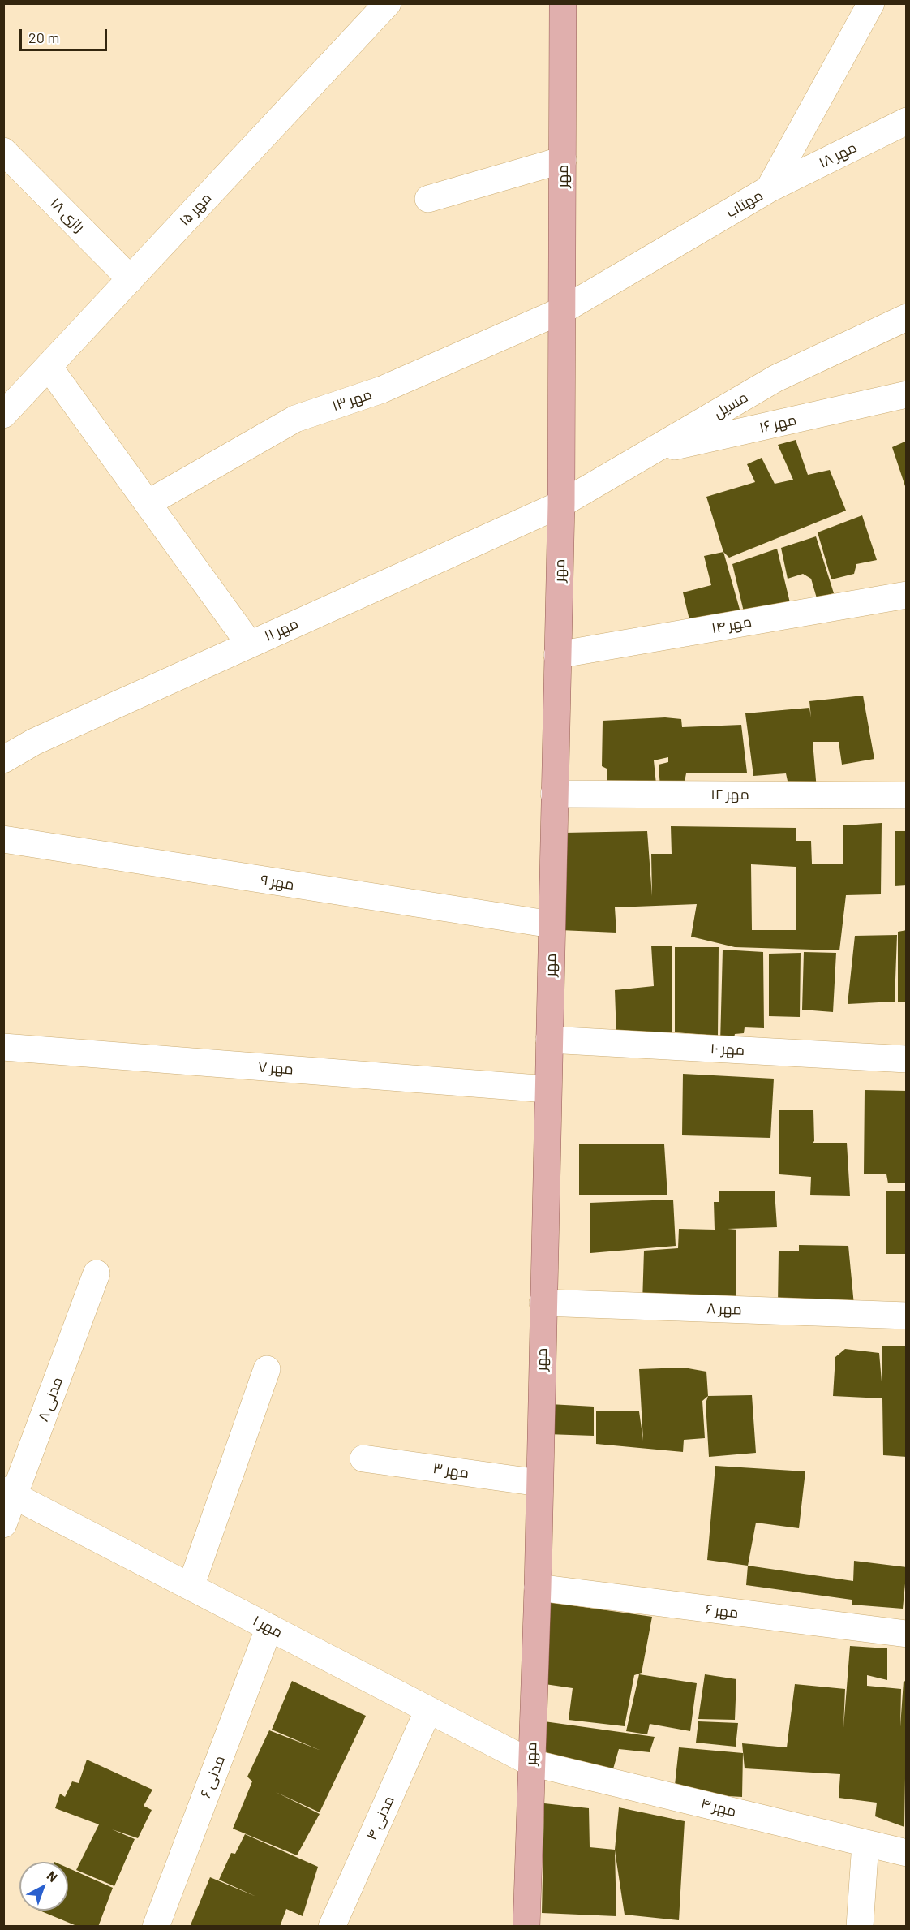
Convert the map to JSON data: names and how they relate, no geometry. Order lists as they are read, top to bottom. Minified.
{"streets":{"main road":["مهر"],"street":["مهر ۱۸","مهتاب","مهر ۱۵","رازی ۱۸","مهر ۱۳","مسیل","مهر ۱۶","مهر ۱۴","مهر ۱۱","مهر ۱۲","مهر ۹","مهر ۱۰","مهر ۷","مهر ۸","مدنی ۸","مهر ۳","مهر ۶","مهر ۱","مدنی ۶","مهر ۴","مدنی ۴"]},"crossings":[["مهر ۱۸","مهتاب"],["مهر","مهتاب"],["مهر","مهر ۱۳"],["مهر","مسیل"],["مهر","مهر ۱۴"],["مهر","مهر ۱۱"],["مهر","مهر ۱۲"],["مهر","مهر ۹"],["مهر","مهر ۱۰"],["مهر","مهر ۷"],["مهر","مهر ۸"],["مهر","مهر ۳"],["مهر","مهر ۶"],["مهر","مهر ۱"],["مهر","مهر ۴"],["مهتاب","مهر ۱۳"],["مهر ۱۵","رازی ۱۸"],["مسیل","مهر ۱۶"],["مسیل","مهر ۱۱"],["مدنی ۸","مهر ۱"],["مهر ۱","مدنی ۶"],["مهر ۱","مهر ۴"],["مهر ۱","مدنی ۴"]],"scale_bar":"20 m","north":"top right"}
